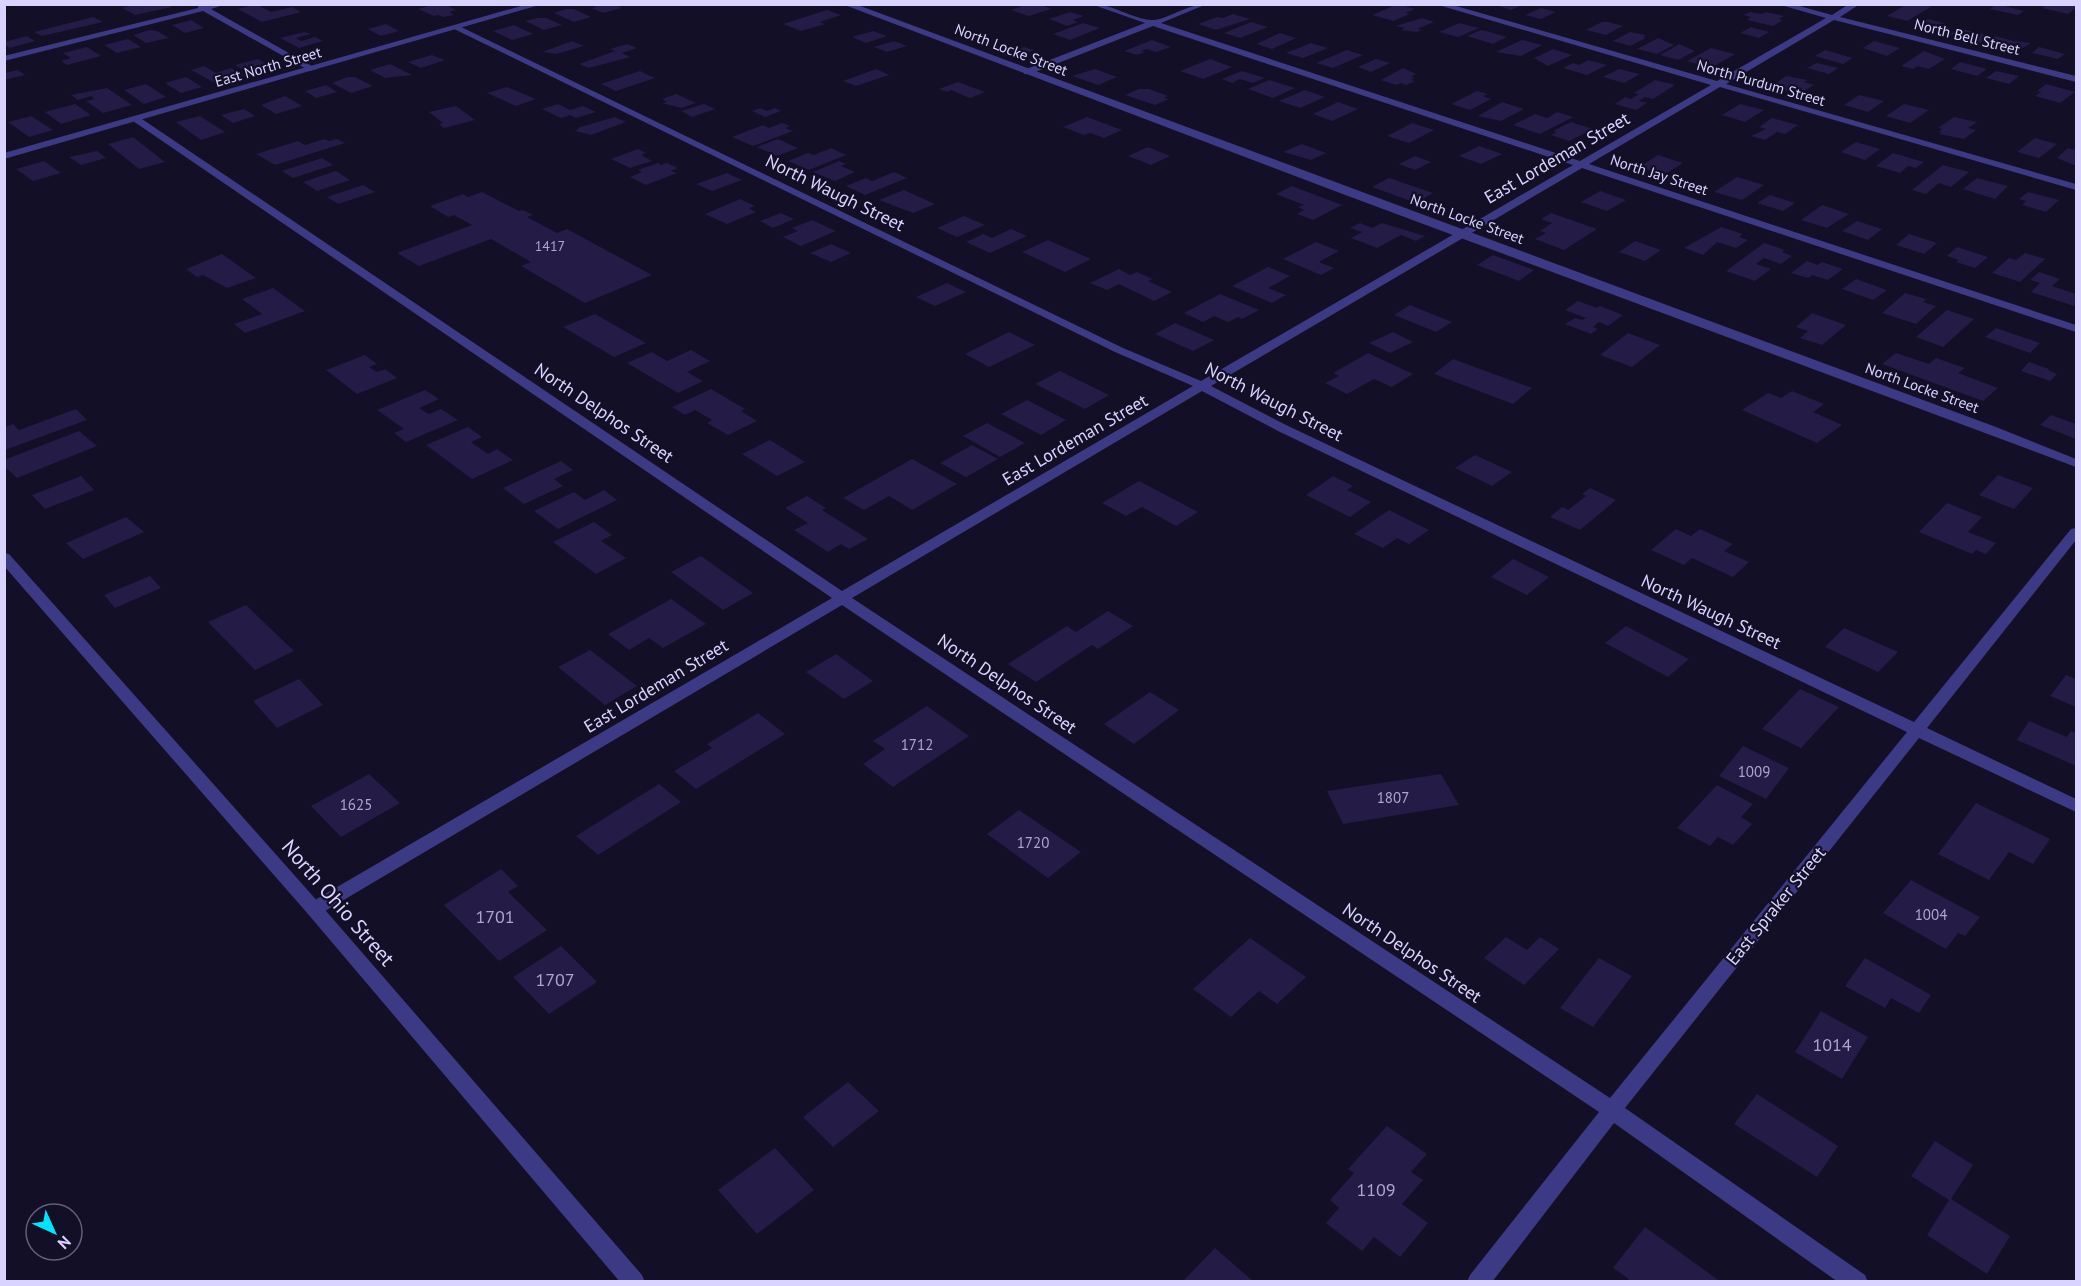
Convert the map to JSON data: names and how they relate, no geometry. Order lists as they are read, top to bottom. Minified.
{"streets":{"street":["North Bell Street","North Locke Street","East North Street","North Purdum Street","East Lordeman Street","North Jay Street","North Waugh Street","North Delphos Street","North Ohio Street","East Spraker Street"]},"crossings":[["North Bell Street","East Lordeman Street"],["North Locke Street","East Lordeman Street"],["East North Street","North Waugh Street"],["East North Street","North Delphos Street"],["North Purdum Street","East Lordeman Street"],["East Lordeman Street","North Jay Street"],["East Lordeman Street","North Waugh Street"],["East Lordeman Street","North Delphos Street"],["East Lordeman Street","North Ohio Street"],["North Waugh Street","East Spraker Street"],["North Delphos Street","East Spraker Street"]],"house_numbers":["1417","1712","1009","1807","1625","1720","1004","1701","1707","1014","1109"],"north":"bottom right"}
